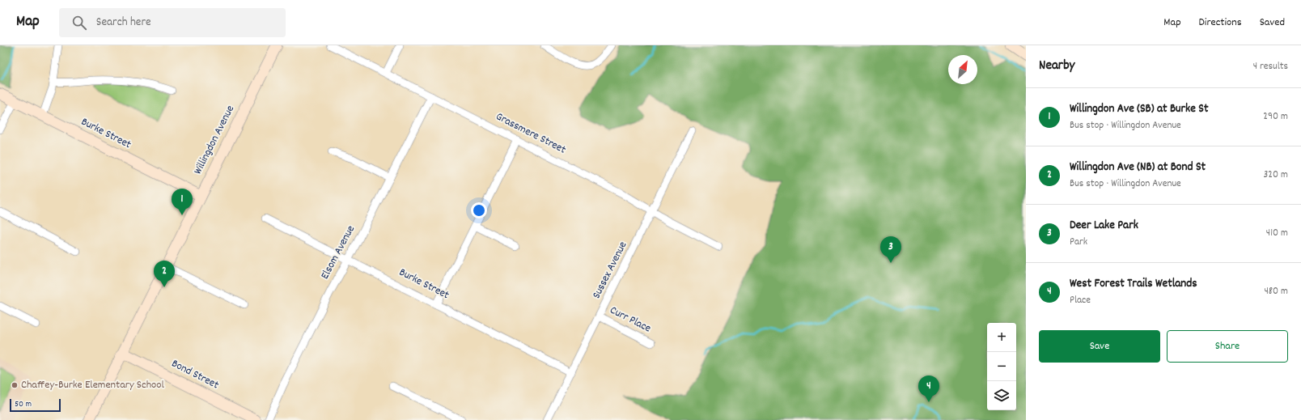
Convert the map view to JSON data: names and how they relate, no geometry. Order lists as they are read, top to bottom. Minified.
{"streets":{"main road":["Burke Street","Willingdon Avenue","Bond Street"],"street":["Grassmere Street","Elsom Avenue","Sussex Avenue","Curr Place"]},"crossings":[["Burke Street","Willingdon Avenue"],["Burke Street","Elsom Avenue"],["Burke Street","Sussex Avenue"],["Grassmere Street","Elsom Avenue"],["Grassmere Street","Sussex Avenue"],["Willingdon Avenue","Bond Street"],["Sussex Avenue","Curr Place"]],"places":["Chaffey-Burke Elementary School"],"scale_bar":"50 m","north":"top right","page":{"header":"Map","search":"Search here","nav":["Map","Directions","Saved"],"heading":["Nearby","4 results"],"list":[{"mark":"1","name":"Willingdon Ave (SB) at Burke St","note":"Bus stop · Willingdon Avenue","value":"290 m"},{"mark":"2","name":"Willingdon Ave (NB) at Bond St","note":"Bus stop · Willingdon Avenue","value":"320 m"},{"mark":"3","name":"Deer Lake Park","note":"Park","value":"410 m"},{"mark":"4","name":"West Forest Trails Wetlands","note":"Place","value":"480 m"}],"pins":["1","3","2","4"],"buttons":["Save","Share"],"map_buttons":["+","−"],"scale":"50 m"}}
